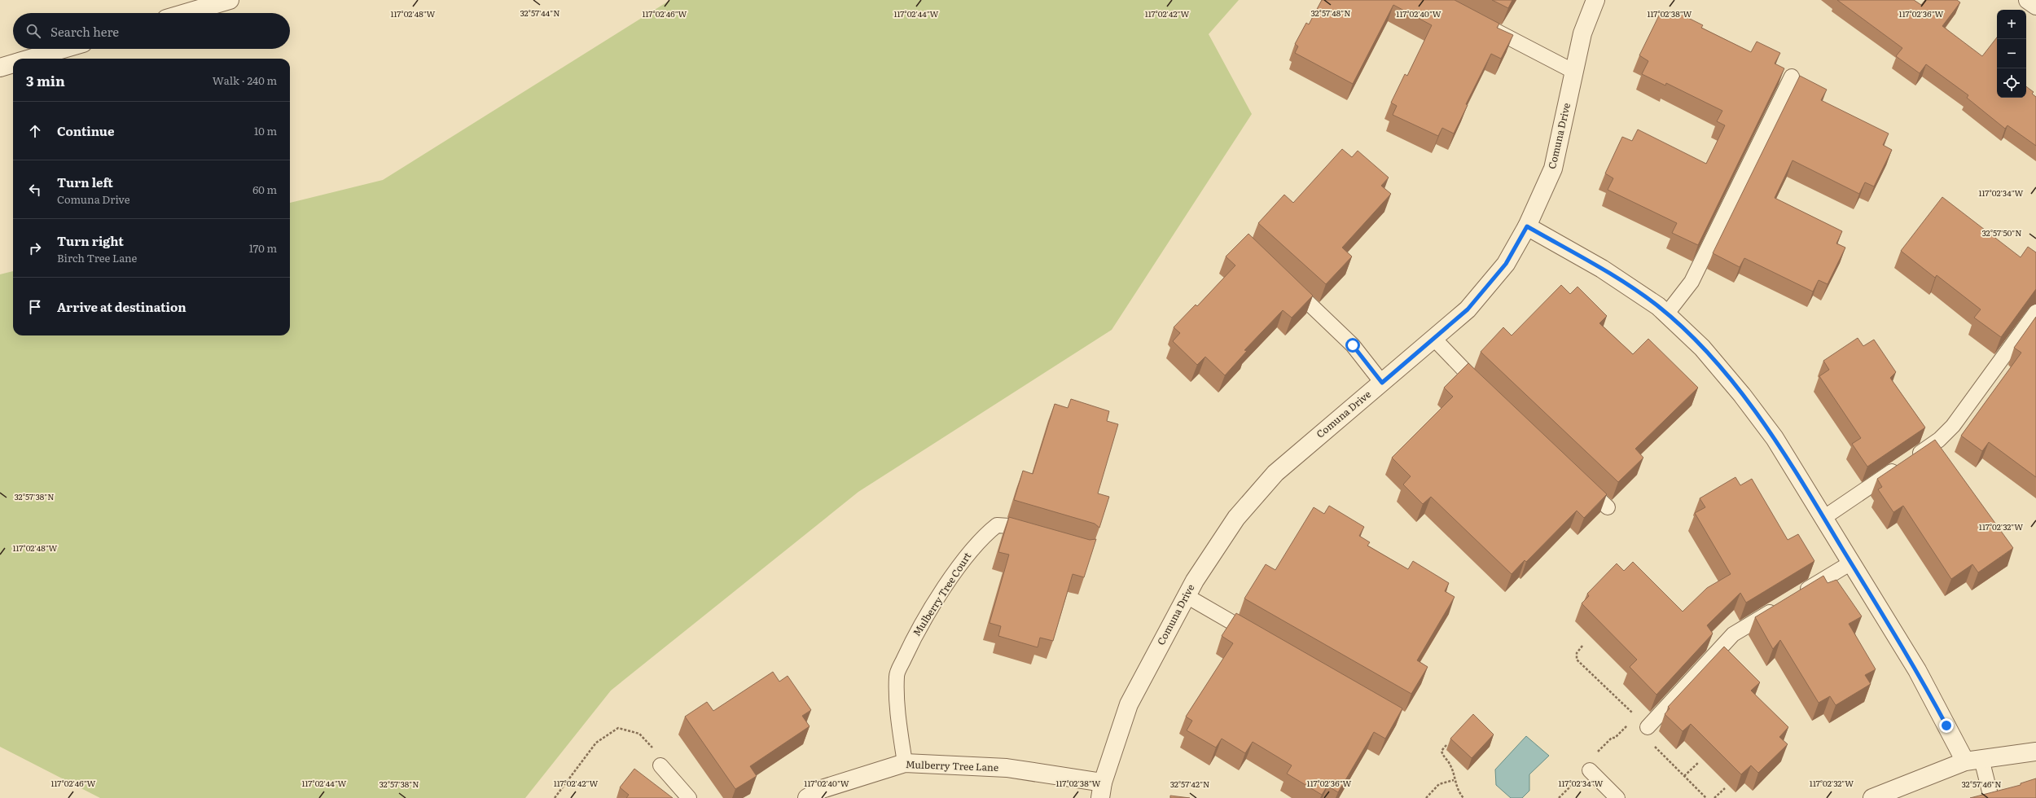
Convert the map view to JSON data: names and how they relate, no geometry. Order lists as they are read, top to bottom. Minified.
{"streets":{"street":["Comuna Drive","Mulberry Tree Lane"],"lane":["Mulberry Tree Court"]},"crossings":[["Comuna Drive","Mulberry Tree Lane"],["Mulberry Tree Court","Mulberry Tree Lane"]],"page":{"map_buttons":["+","−"],"search":"Search here","heading":["3 min","Walk · 240 m"],"list":[["Continue","10 m"],["Turn left","Comuna Drive","60 m"],["Turn right","Birch Tree Lane","170 m"],"Arrive at destination"]},"coordinates":["32°57'44\"N","32°57'48\"N","117°02'48\"W","117°02'46\"W","117°02'44\"W","117°02'42\"W","117°02'40\"W","117°02'38\"W","117°02'36\"W","117°02'34\"W","32°57'50\"N","32°57'38\"N","117°02'32\"W","32°57'42\"N","32°57'46\"N"]}
